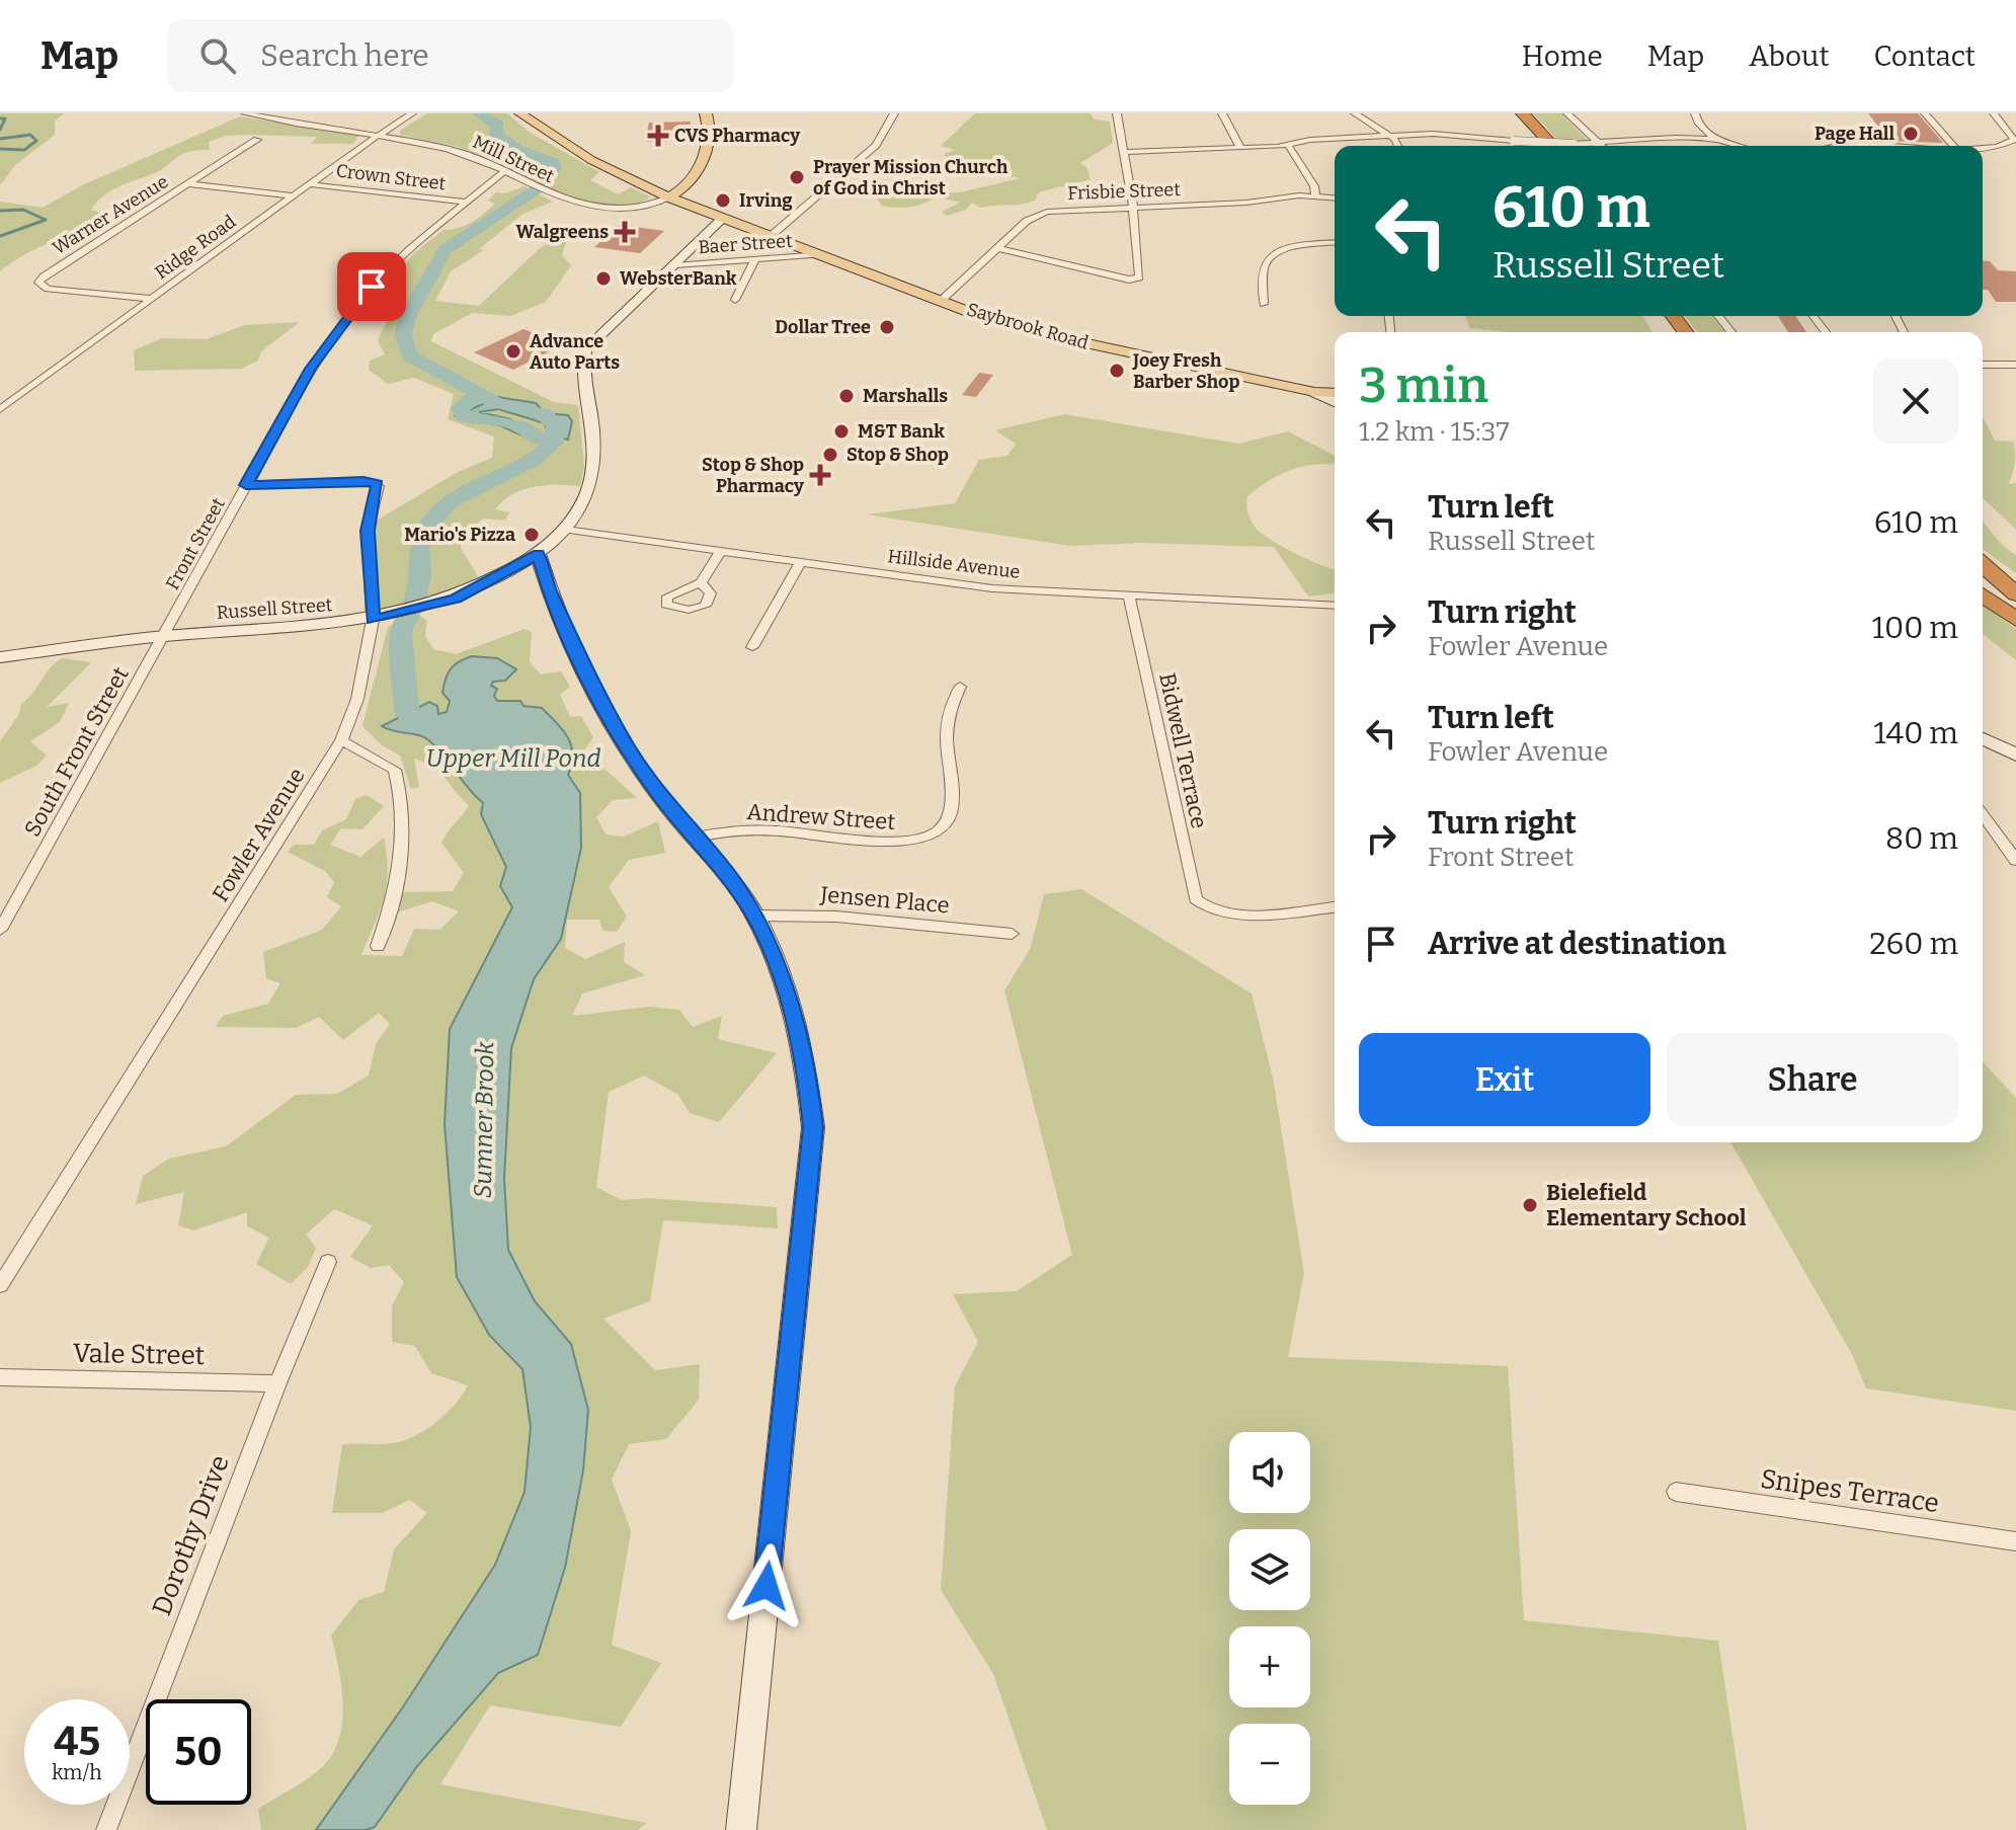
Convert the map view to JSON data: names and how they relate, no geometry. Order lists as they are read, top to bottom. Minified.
{"streets":{"main road":["Saybrook Road","Russell Street"],"street":["Mill Street","Crown Street","Frisbie Street","Warner Avenue","Baer Street","Ridge Road","Front Street","Hillside Avenue","Bidwell Terrace","South Front Street","Andrew Street","Fowler Avenue","Jensen Place","Vale Street","Snipes Terrace","Dorothy Drive"]},"crossings":[["Mill Street","Ridge Road"],["Mill Street","Saybrook Road"],["Mill Street","Front Street"],["Crown Street","Ridge Road"],["Crown Street","Front Street"],["Frisbie Street","Saybrook Road"],["Warner Avenue","Ridge Road"],["Baer Street","Saybrook Road"],["Baer Street","Russell Street"],["Front Street","Russell Street"],["Front Street","South Front Street"],["Front Street","Fowler Avenue"],["Hillside Avenue","Russell Street"],["Hillside Avenue","Bidwell Terrace"],["Russell Street","South Front Street"],["Russell Street","Fowler Avenue"],["Vale Street","Dorothy Drive"]],"water":["Upper Mill Pond","Sumner Brook"],"places":{"other":["Page Hall","Prayer Mission Church of God in Christ","Irving","WebsterBank","Dollar Tree","Advance Auto Parts","Joey Fresh Barber Shop","Marshalls","M&T Bank","Stop & Shop","Mario's Pizza","Bielefield Elementary School"],"health":["CVS Pharmacy","Walgreens","Stop & Shop Pharmacy"]},"page":{"header":"Map","search":"Search here","nav":["Home","Map","About","Contact"],"turn":["610 m","Russell Street"],"heading":["3 min","1.2 km · 15:37"],"list":[{"name":"Turn left","note":"Russell Street","value":"610 m"},{"name":"Turn right","note":"Fowler Avenue","value":"100 m"},{"name":"Turn left","note":"Fowler Avenue","value":"140 m"},{"name":"Turn right","note":"Front Street","value":"80 m"},{"name":"Arrive at destination","value":"260 m"}],"buttons":["Exit","Share"],"map_buttons":["+","−"],"speed":"45 km/h","limit":"50"}}
